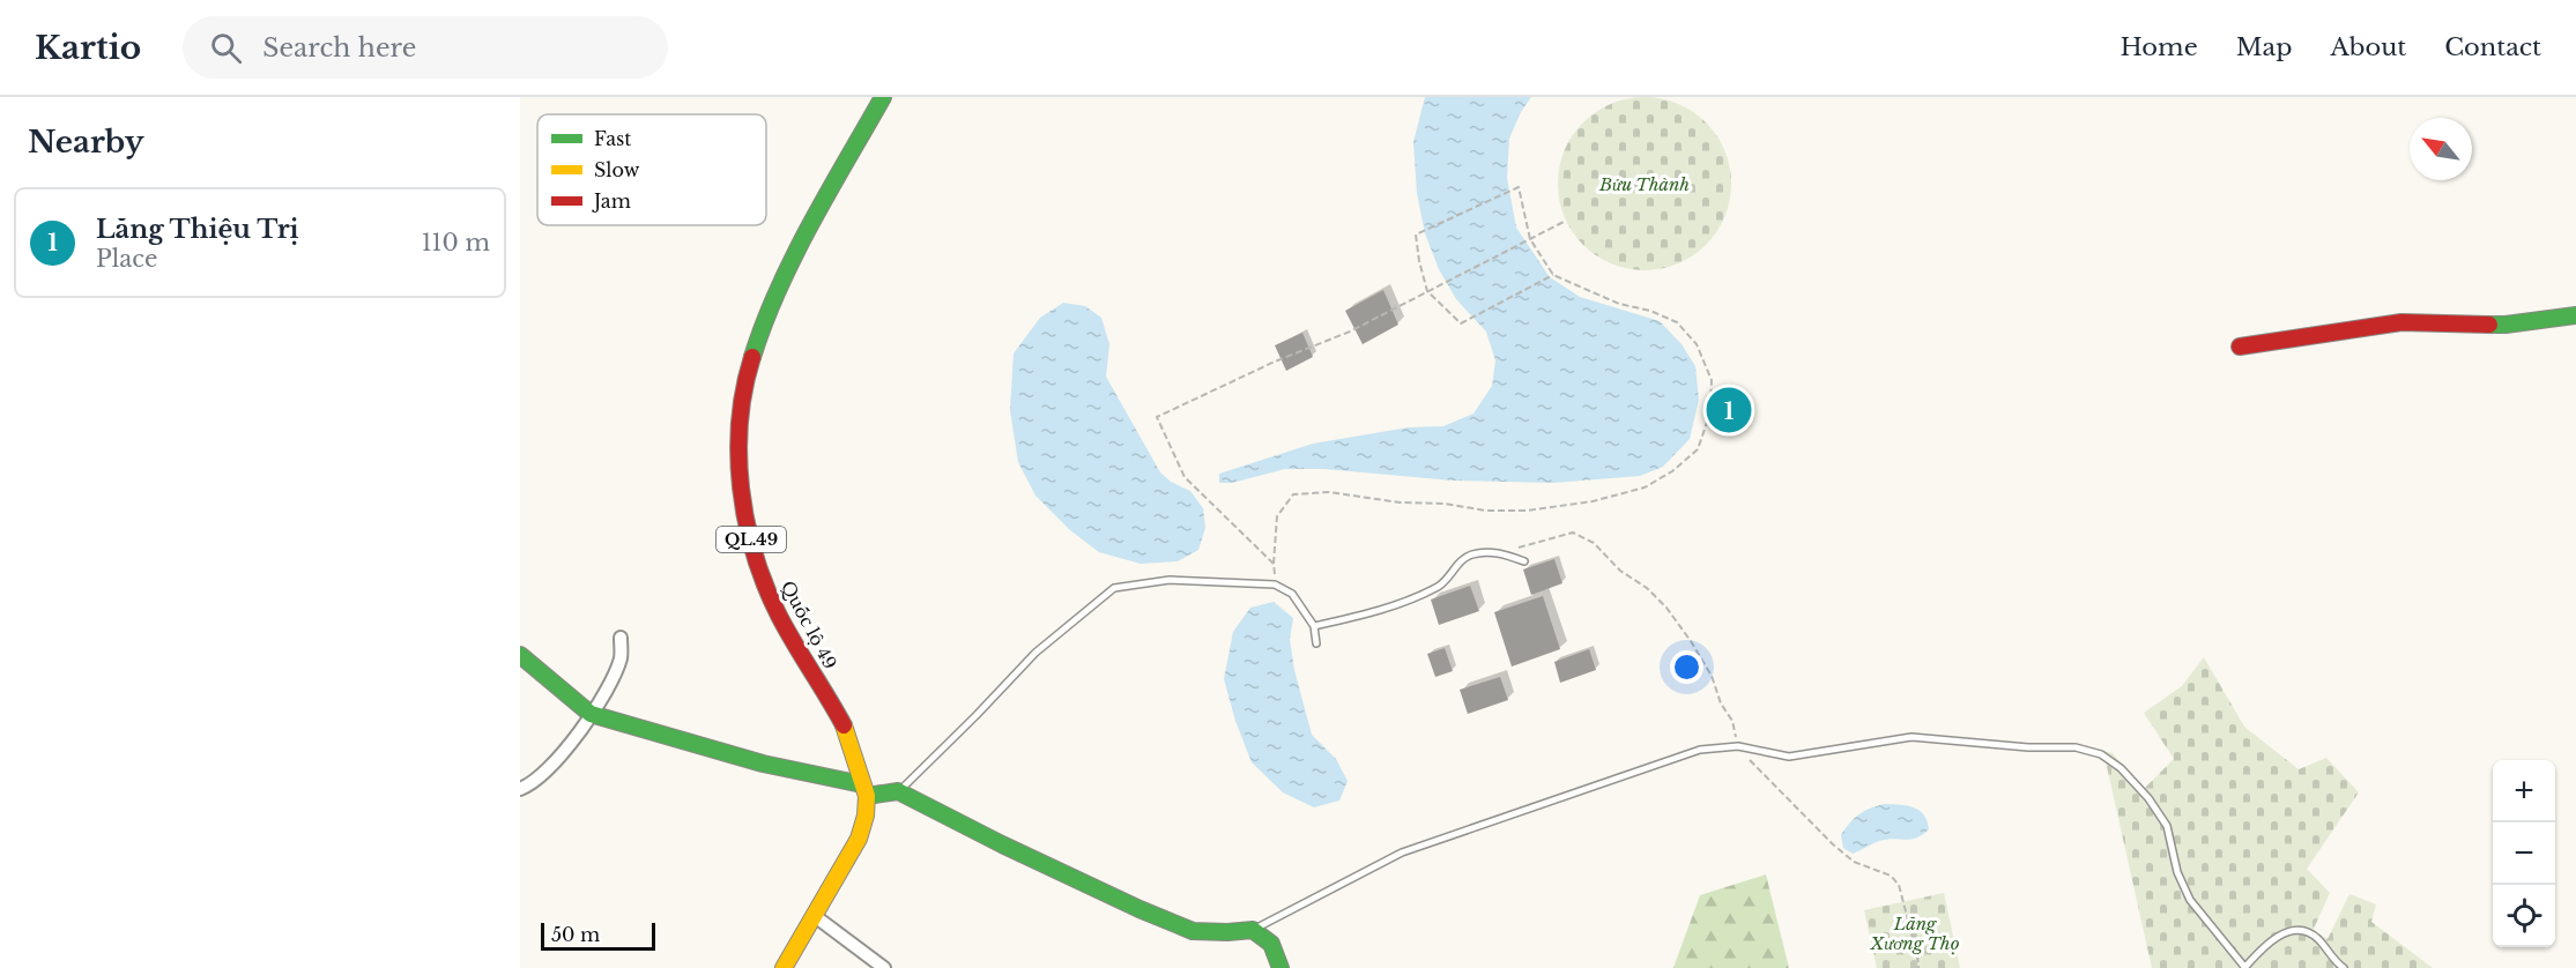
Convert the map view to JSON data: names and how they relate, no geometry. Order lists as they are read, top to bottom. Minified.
{"streets":{"main road":["QL.49","Quốc lộ 49"]},"parks":["Bửu Thành","Lăng Xương Thọ"],"legend":["Fast","Slow","Jam"],"scale_bar":"50 m","north":"top left","page":{"header":"Kartio","search":"Search here","nav":["Home","Map","About","Contact"],"heading":"Nearby","list":[{"mark":"1","name":"Lăng Thiệu Trị","note":"Place","value":"110 m"}],"pins":"1","map_buttons":["+","−"],"scale":"50 m"}}
